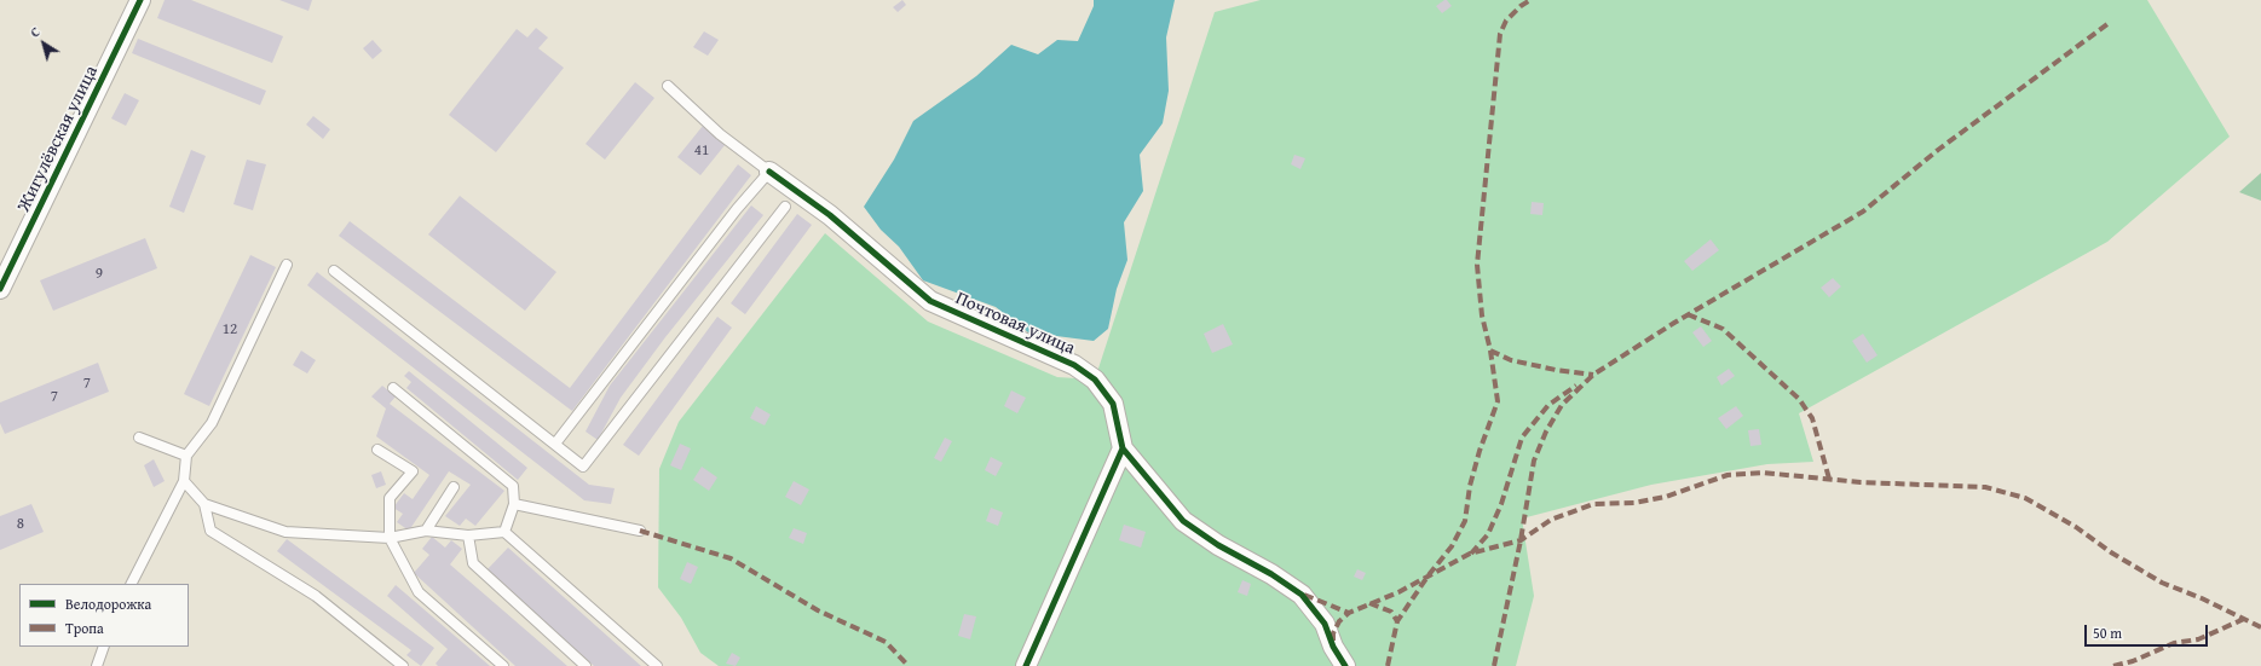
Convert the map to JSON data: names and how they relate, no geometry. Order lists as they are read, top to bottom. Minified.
{"streets":{"street":["Жигулёвская улица","Почтовая улица"]},"house_numbers":["41","9","12","7","7","8"],"legend":["Велодорожка","Тропа"],"scale_bar":"50 m","north":"top left"}
